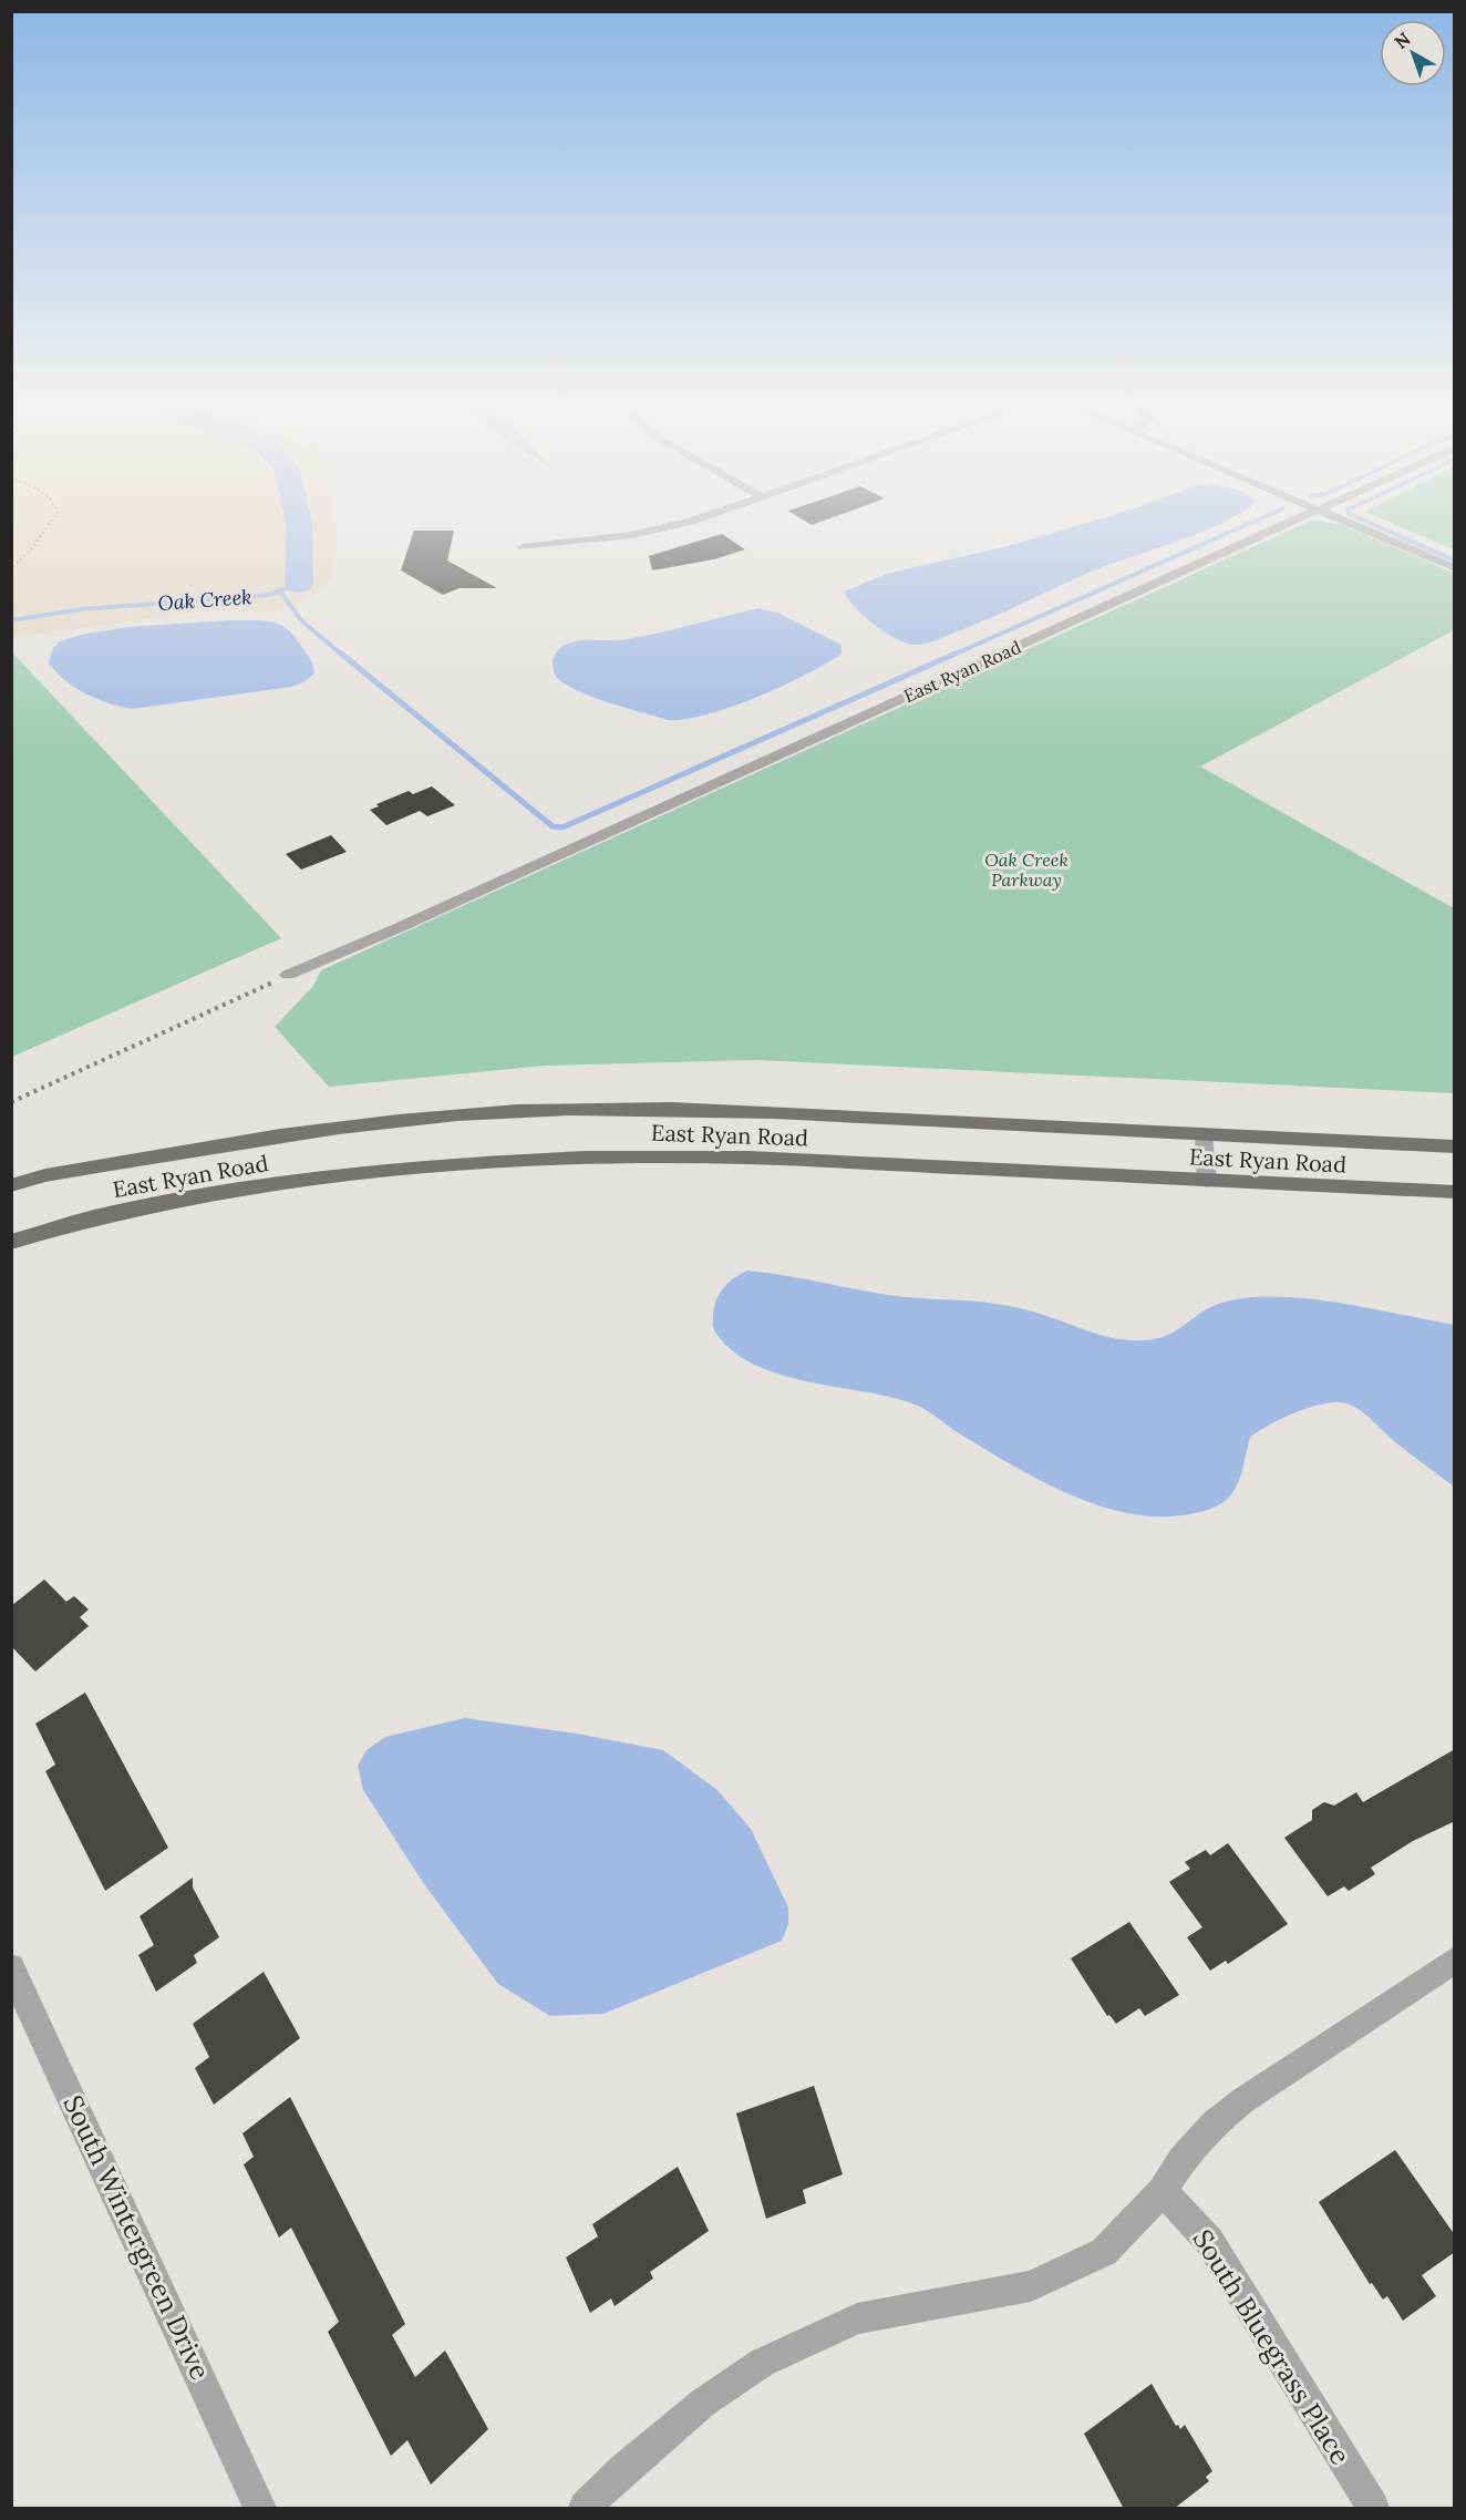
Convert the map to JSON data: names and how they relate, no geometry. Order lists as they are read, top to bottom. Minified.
{"streets":{"main road":["East Ryan Road"],"street":["South Wintergreen Drive","South Bluegrass Place"]},"water":["Oak Creek"],"parks":["Oak Creek Parkway"],"north":"top left"}
